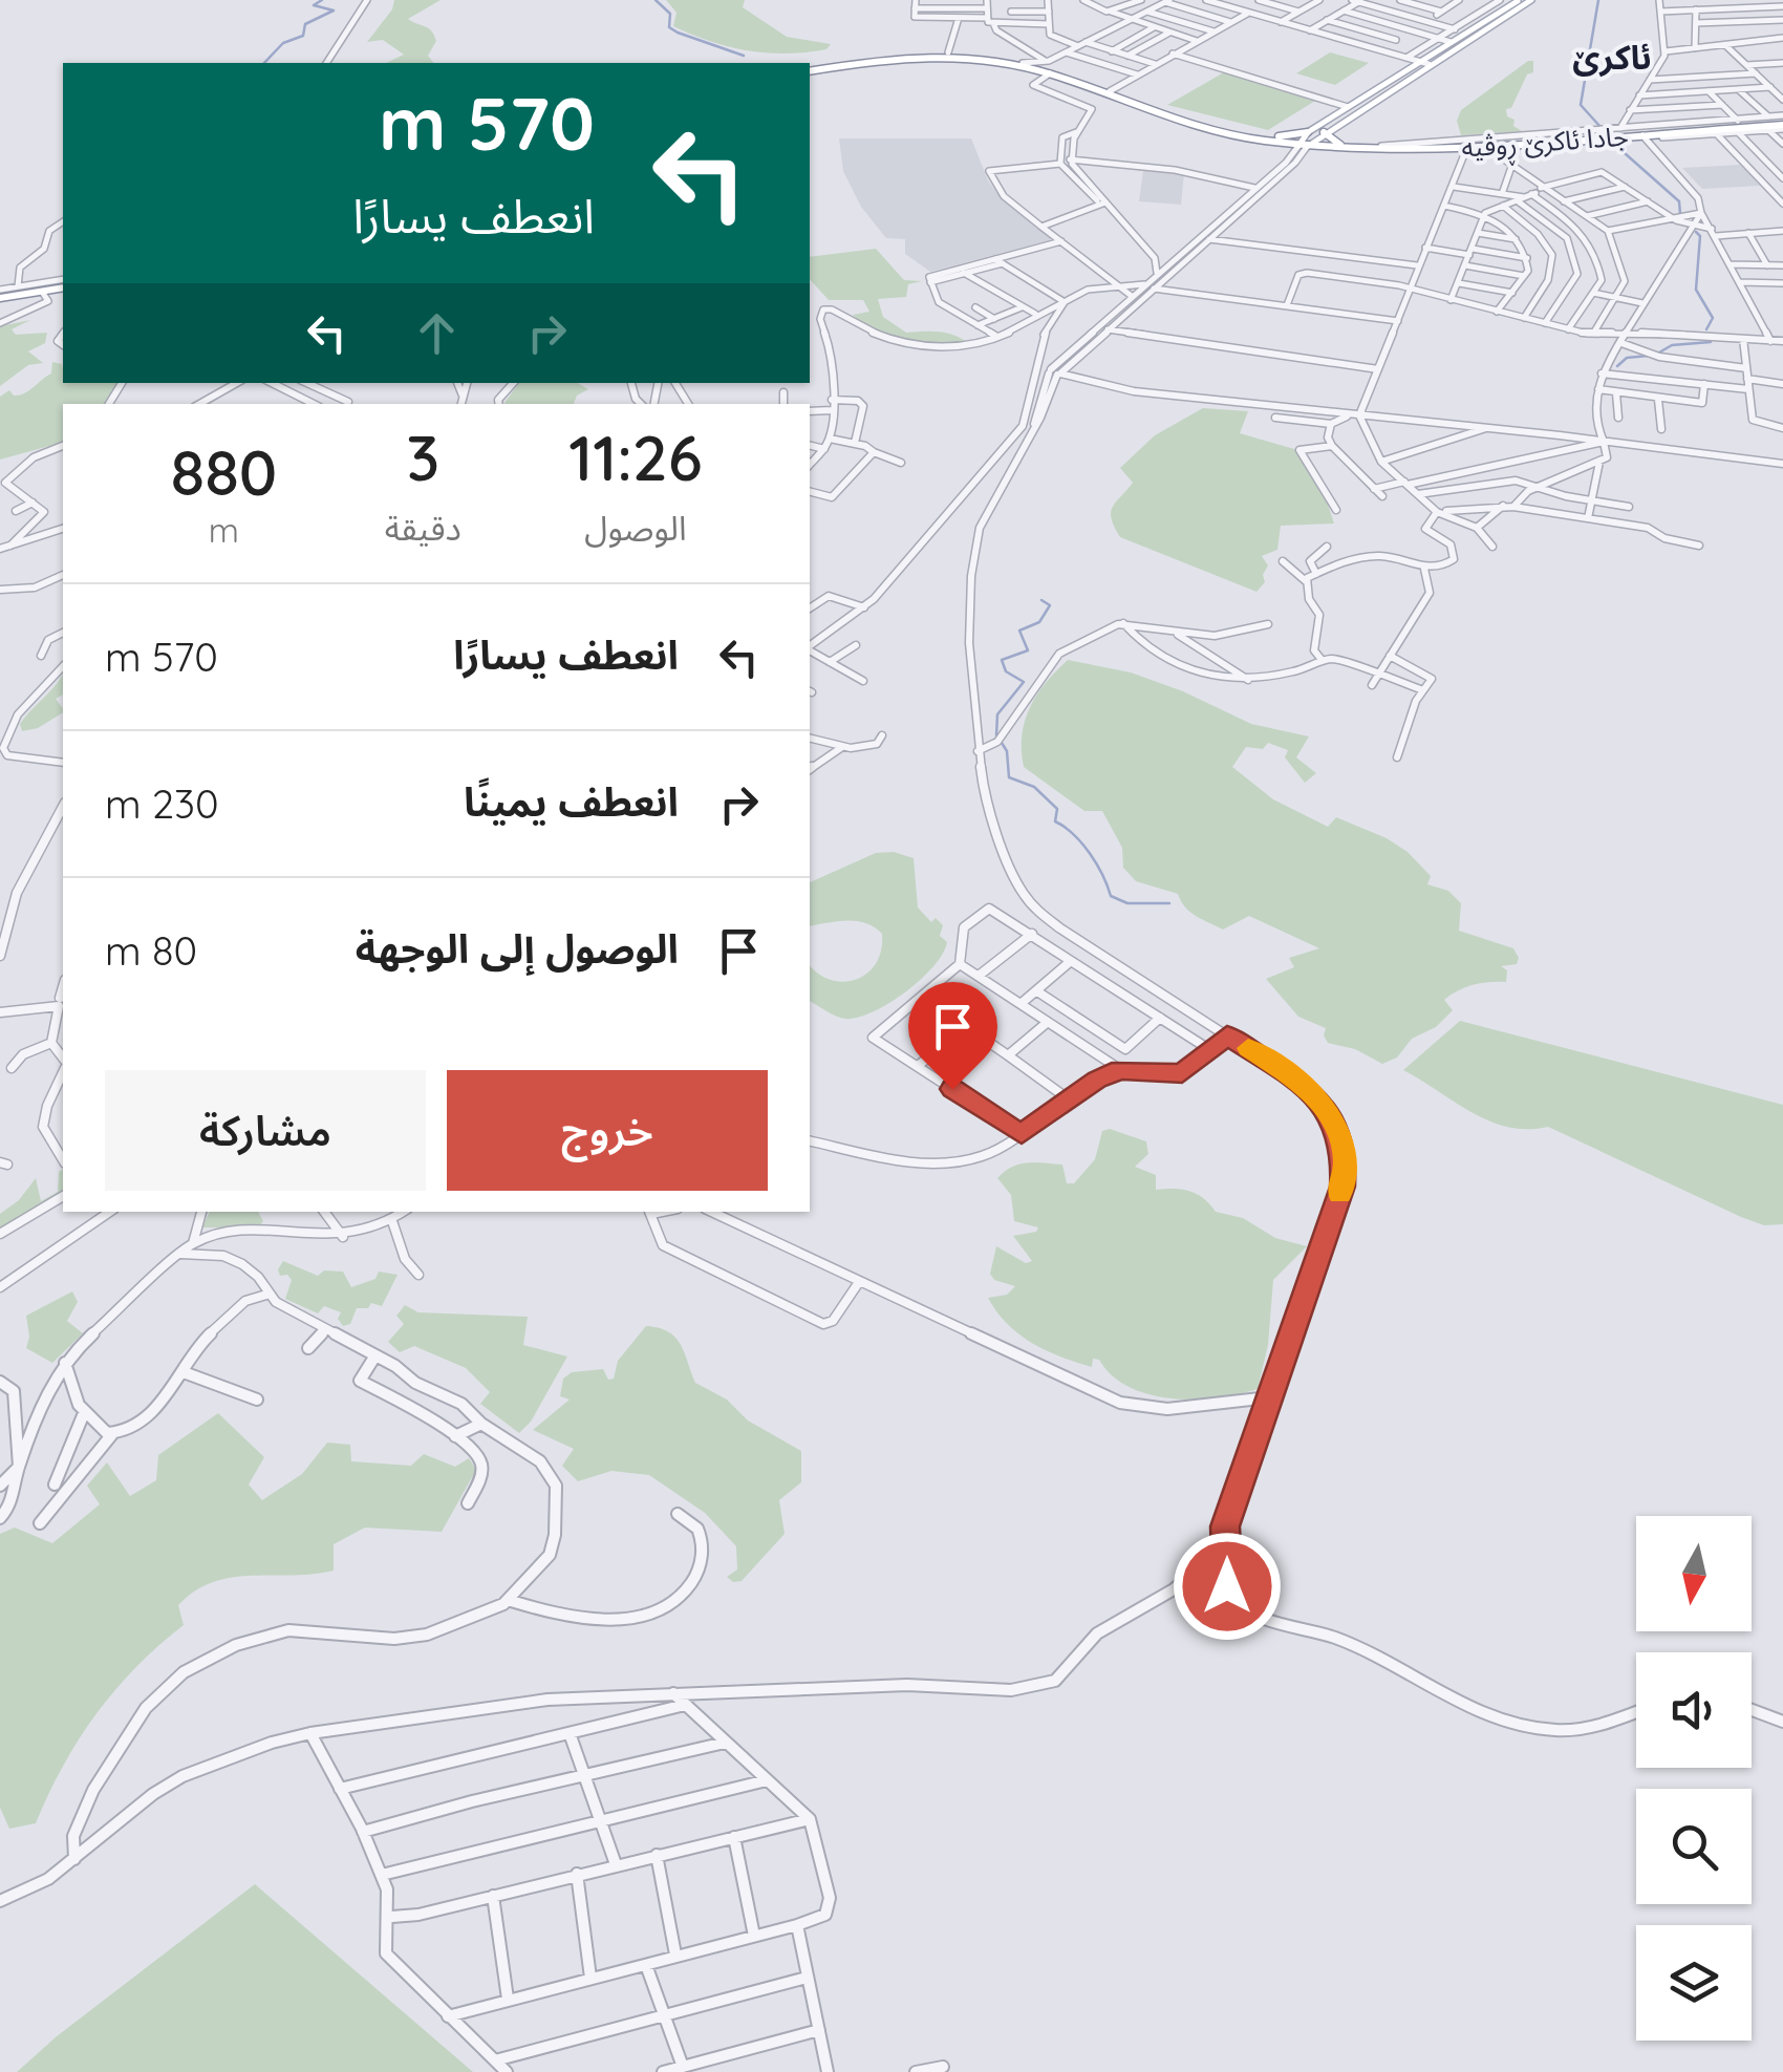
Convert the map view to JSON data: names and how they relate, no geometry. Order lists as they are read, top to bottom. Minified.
{"streets":{"highway":["جادا ئاکرێ ڕوڤیە"]},"districts":["ئاکرێ"],"north":"bottom","page":{"turn":["570 m","انعطف يسارًا"],"eta":["11:26","الوصول","3","دقيقة","880","m"],"list":[{"name":"انعطف يسارًا","value":"570 m"},{"name":"انعطف يمينًا","value":"230 m"},{"name":"الوصول إلى الوجهة","value":"80 m"}],"buttons":["خروج","مشاركة"]}}
